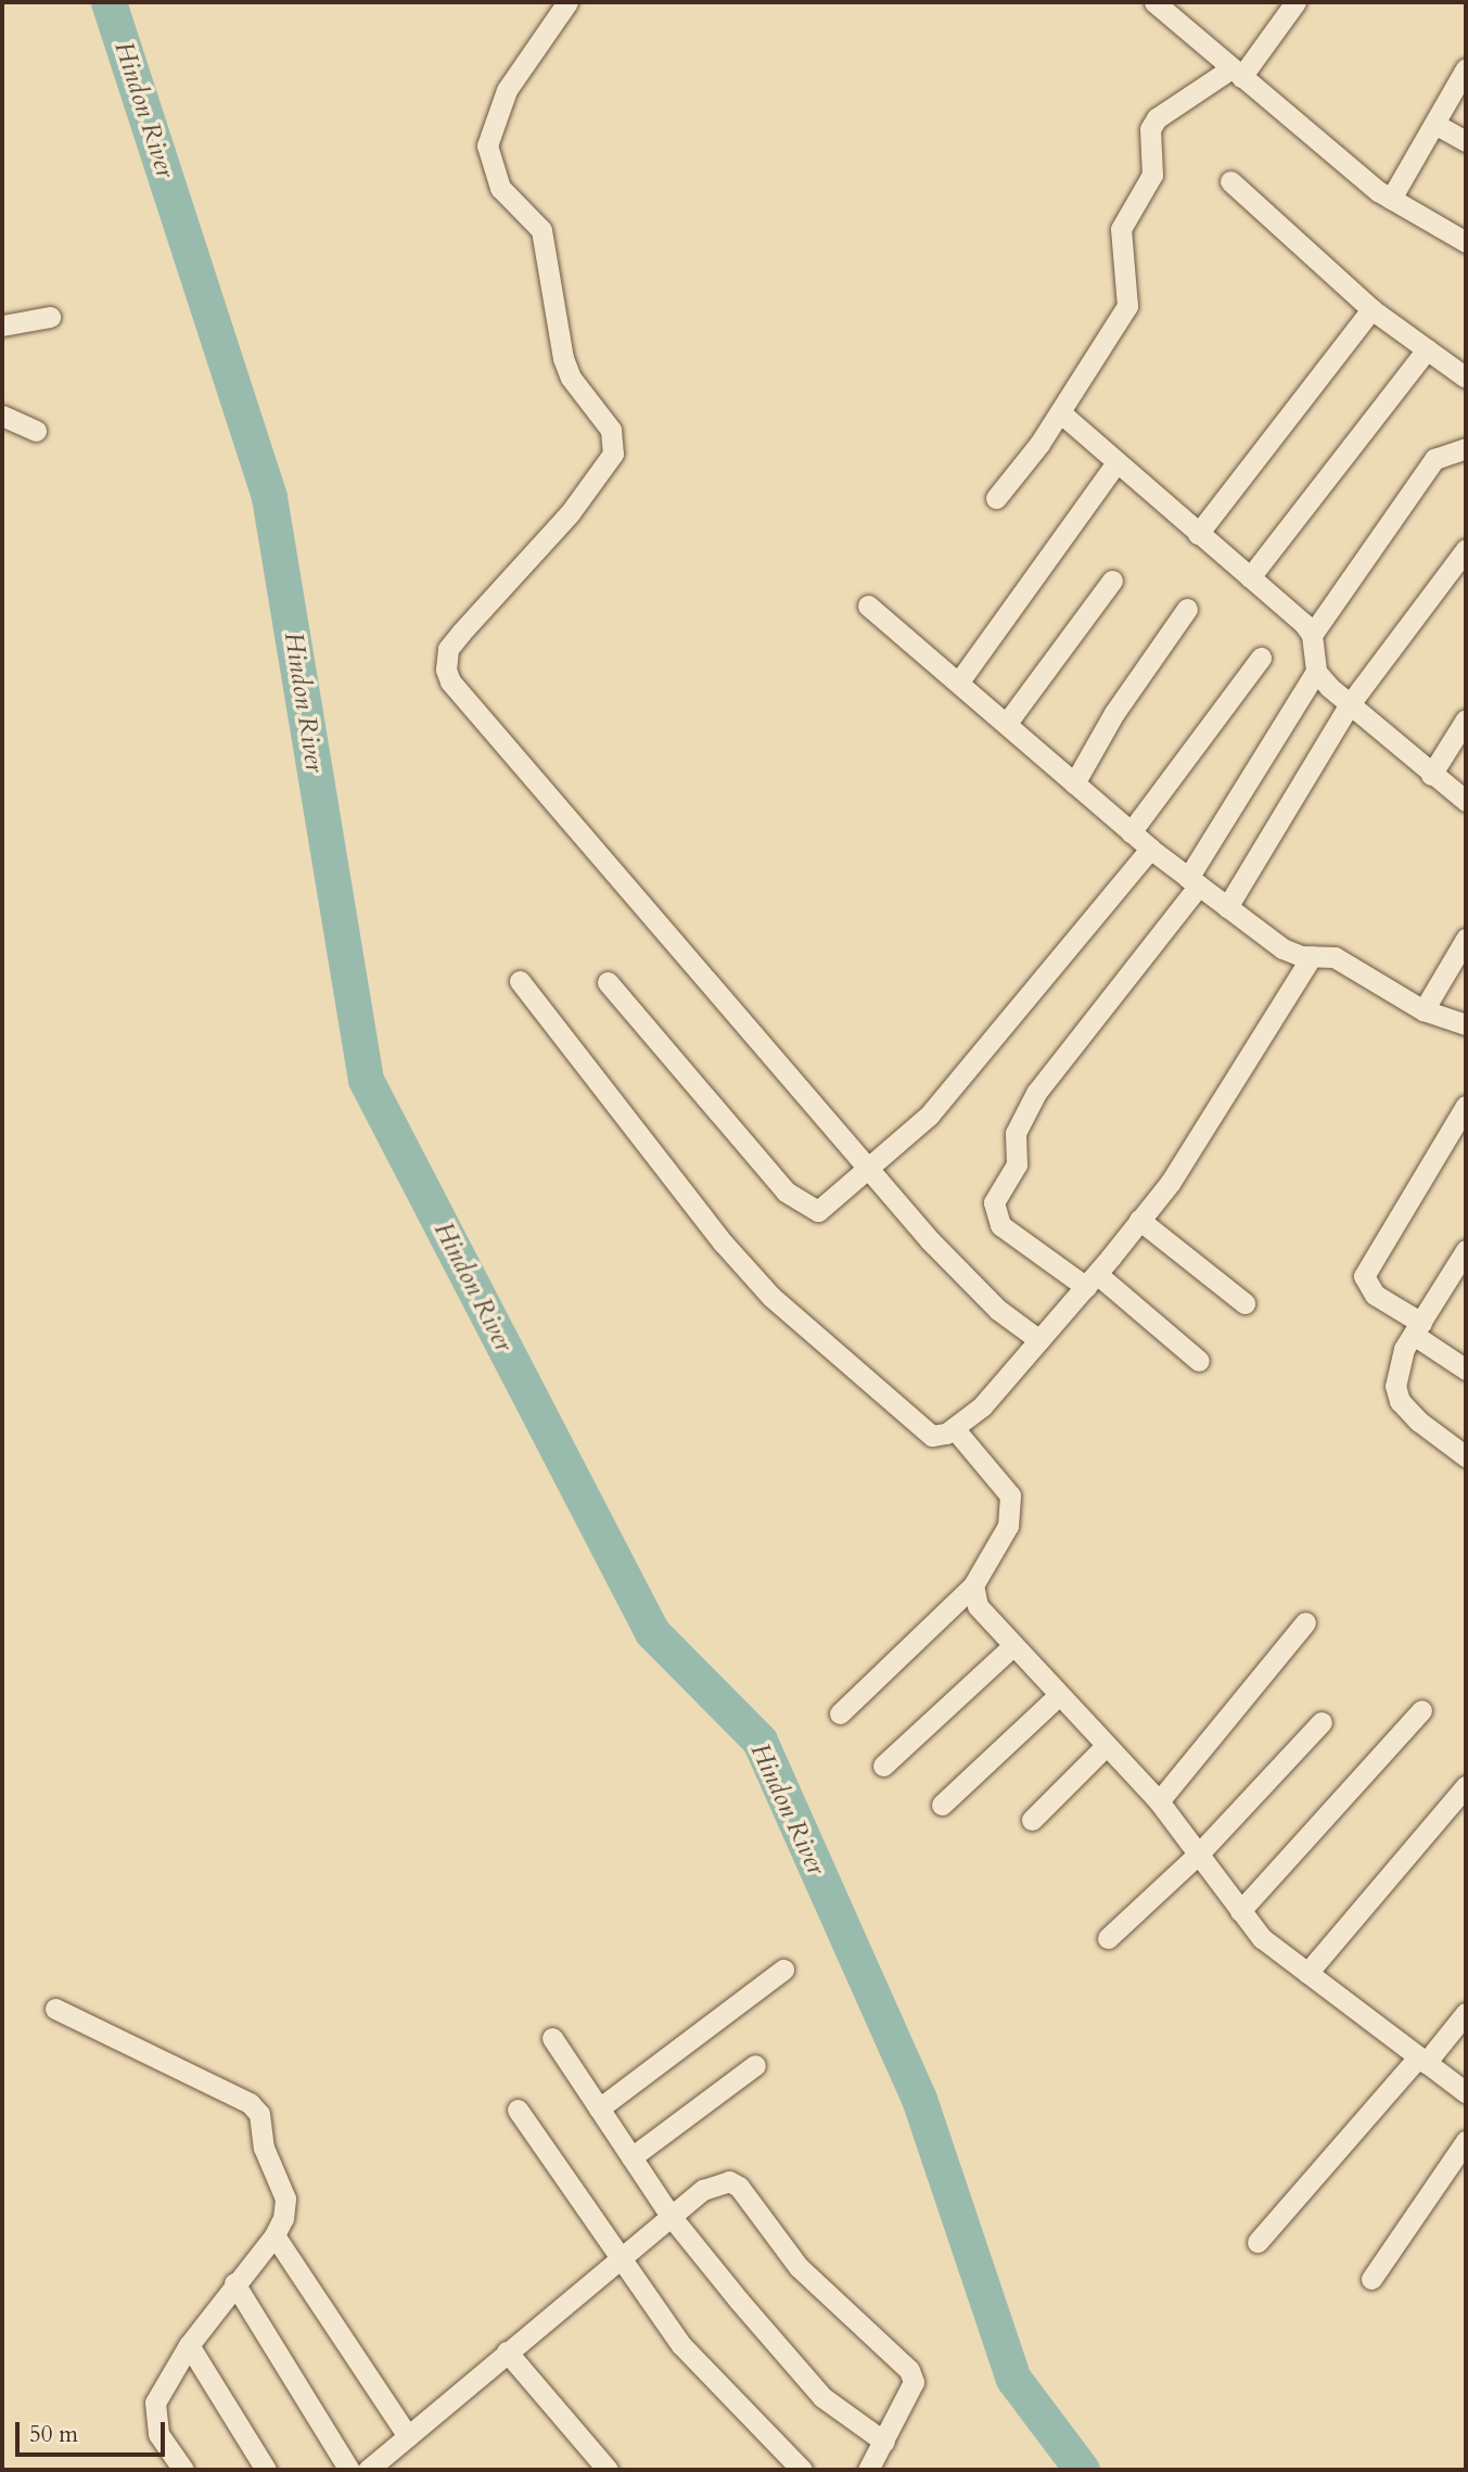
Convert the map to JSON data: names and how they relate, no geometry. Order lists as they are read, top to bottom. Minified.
{"water":["Hindon River"],"scale_bar":"50 m"}
